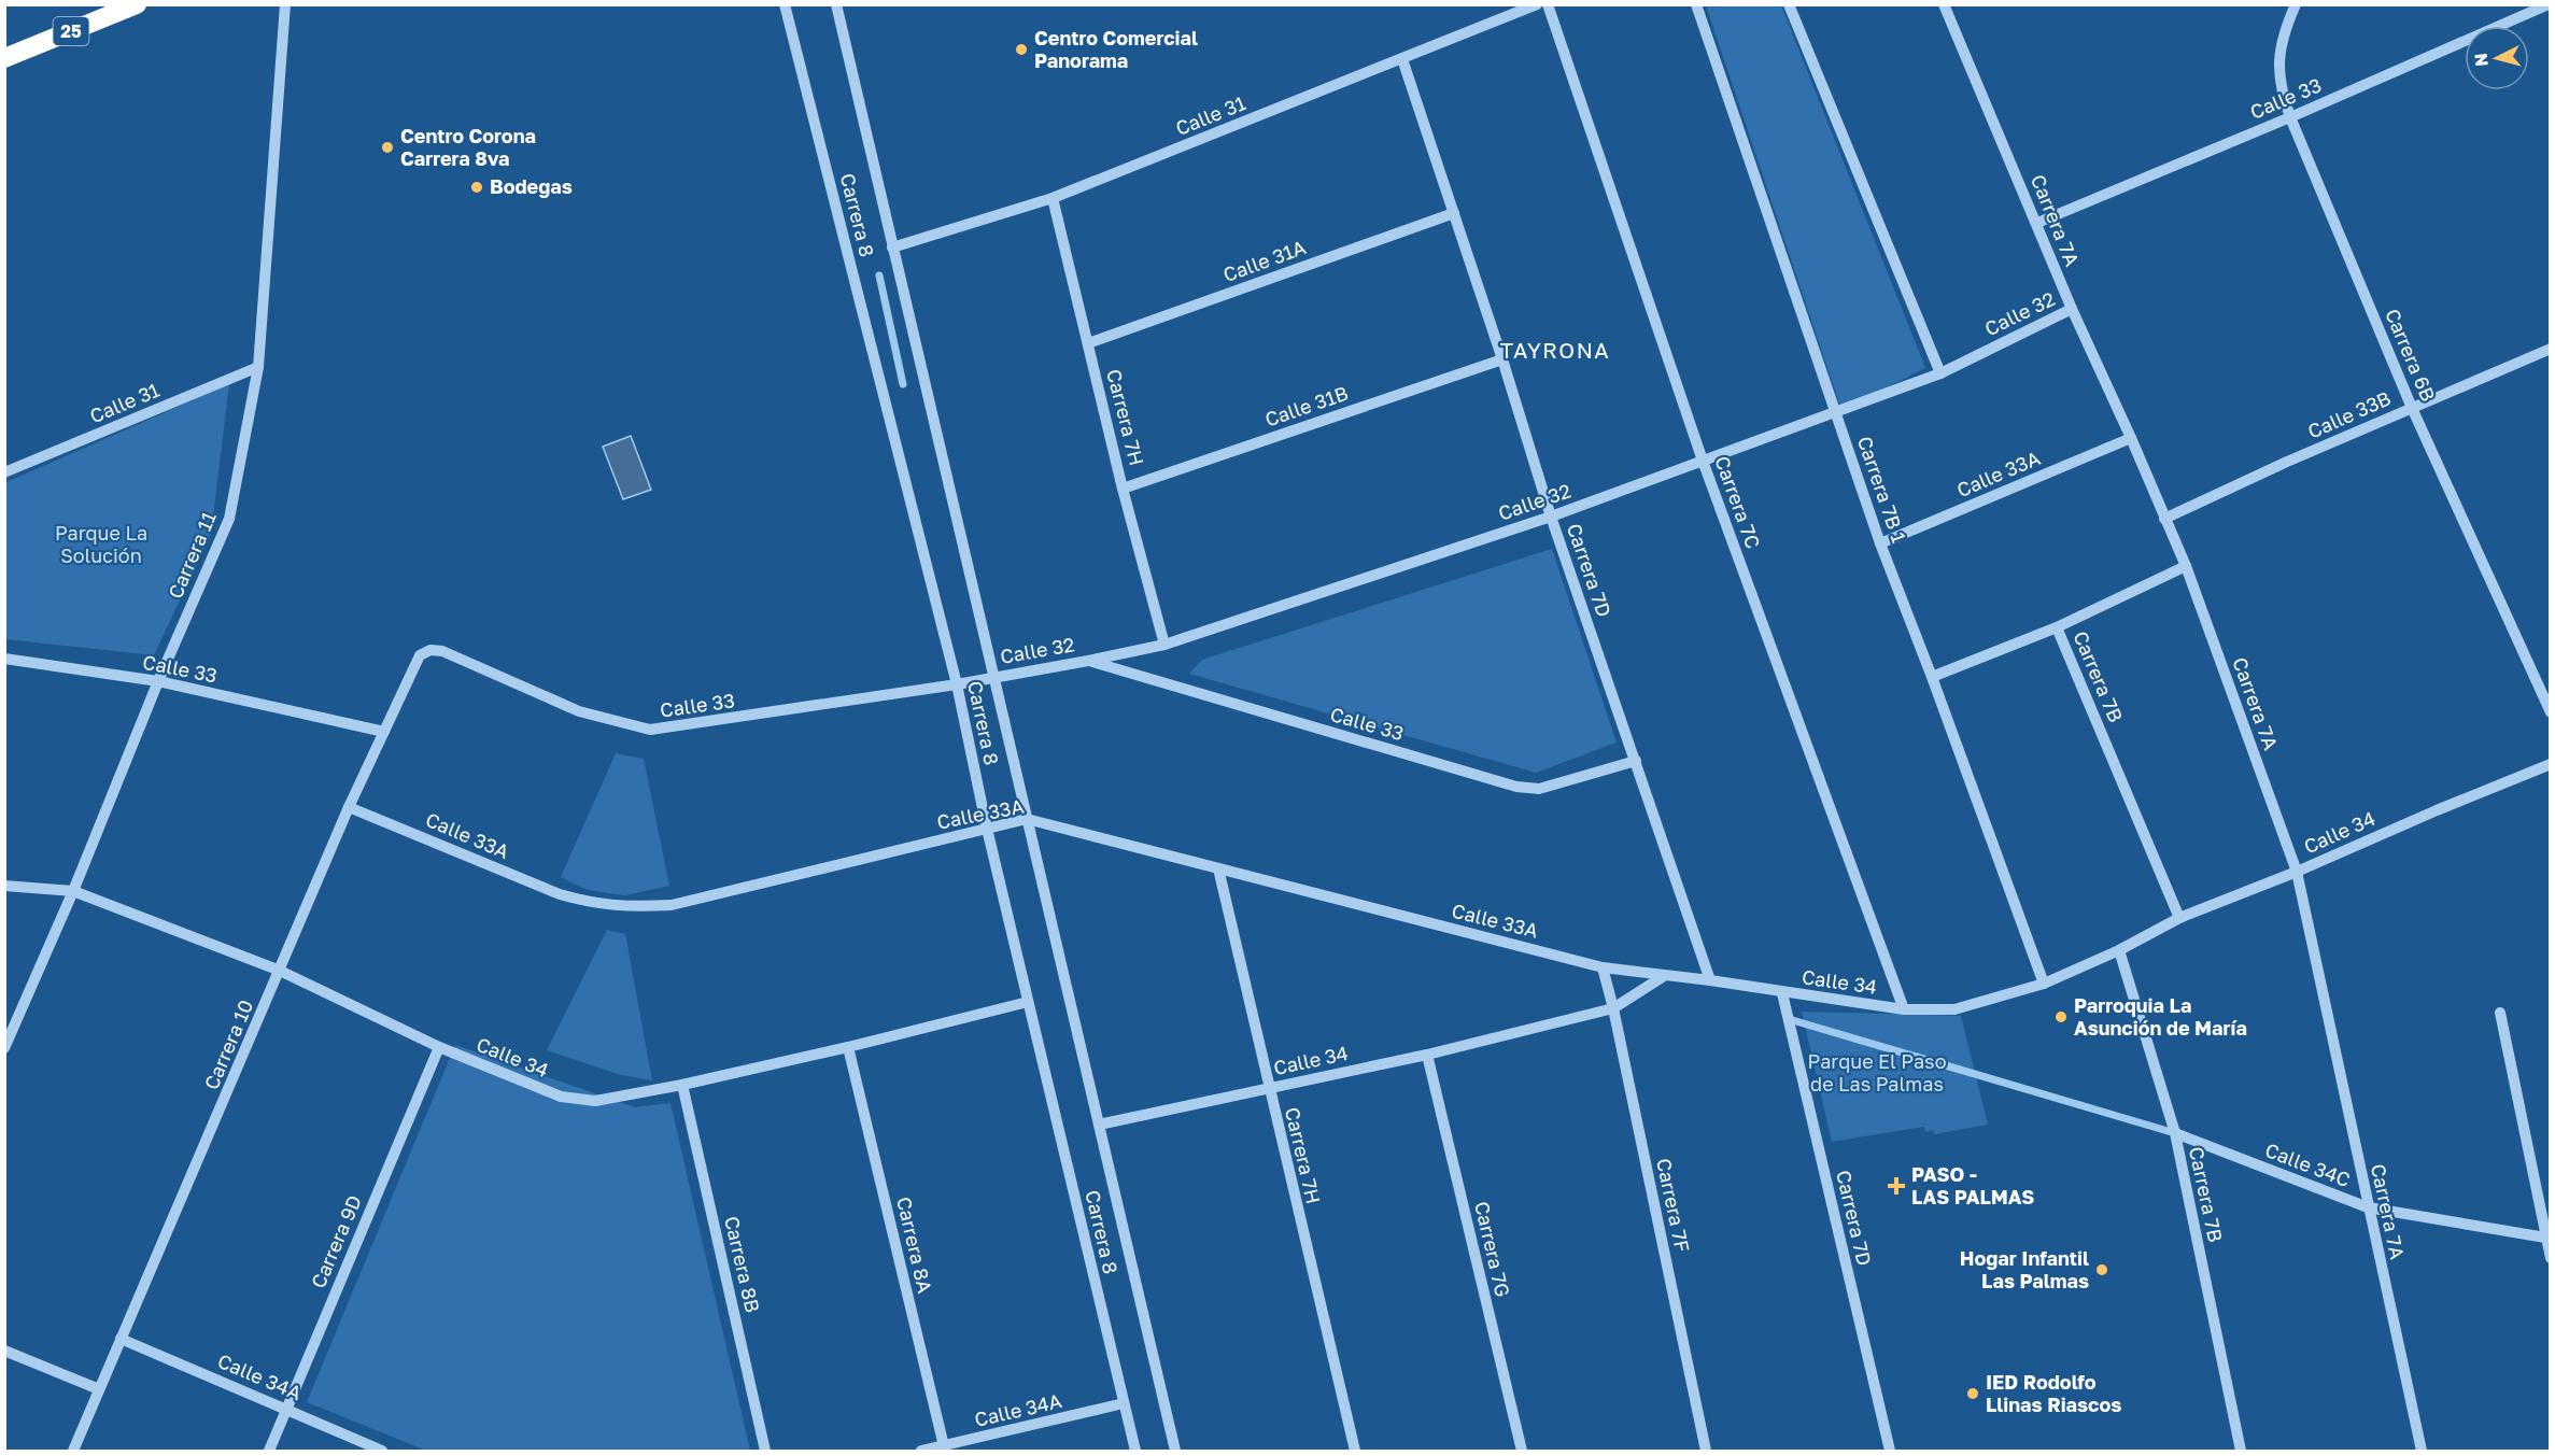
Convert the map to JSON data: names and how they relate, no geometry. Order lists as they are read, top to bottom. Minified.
{"streets":{"highway":["25"],"street":["Calle 33","Calle 31","Carrera 8","Carrera 7A","Calle 31A","Calle 32","Carrera 6B","Calle 31B","Calle 33B","Carrera 7H","Calle 33A","Carrera 7B 1","Carrera 7C","Carrera 11","Carrera 7D","Carrera 7B","Calle 34","Carrera 10","Calle 34C","Carrera 7F","Carrera 9D","Carrera 8A","Carrera 7G","Carrera 8B","Calle 34A"]},"crossings":[["Calle 33","Carrera 8"],["Calle 33","Carrera 7A"],["Calle 33","Calle 32"],["Calle 33","Carrera 6B"],["Calle 33","Carrera 11"],["Calle 33","Carrera 7D"],["Calle 33","Carrera 10"],["Calle 31","Carrera 8"],["Calle 31","Carrera 7H"],["Calle 31","Carrera 11"],["Calle 31","Carrera 7D"],["Carrera 8","Calle 32"],["Carrera 8","Calle 33A"],["Carrera 8","Calle 34"],["Carrera 8","Calle 34A"],["Carrera 7A","Calle 32"],["Carrera 7A","Calle 33B"],["Carrera 7A","Calle 33A"],["Carrera 7A","Calle 34"],["Carrera 7A","Calle 34C"],["Calle 31A","Carrera 7H"],["Calle 31A","Carrera 7D"],["Calle 32","Carrera 7H"],["Calle 32","Carrera 7B 1"],["Calle 32","Carrera 7C"],["Calle 32","Carrera 7D"],["Carrera 6B","Calle 33B"],["Calle 31B","Carrera 7H"],["Calle 31B","Carrera 7D"],["Carrera 7H","Calle 33A"],["Carrera 7H","Calle 34"],["Calle 33A","Carrera 7B 1"],["Calle 33A","Calle 34"],["Calle 33A","Carrera 10"],["Calle 33A","Carrera 7F"],["Carrera 7B 1","Calle 34"],["Carrera 7C","Calle 34"],["Carrera 11","Calle 34"],["Carrera 7D","Calle 34"],["Carrera 7B","Calle 34"],["Carrera 7B","Calle 34C"],["Calle 34","Carrera 10"],["Calle 34","Carrera 7F"],["Calle 34","Carrera 9D"],["Calle 34","Carrera 8A"],["Calle 34","Carrera 7G"],["Calle 34","Carrera 8B"],["Carrera 10","Calle 34A"],["Carrera 9D","Calle 34A"],["Carrera 8A","Calle 34A"]],"districts":["TAYRONA"],"parks":["Parque La Solución","Parque El Paso de Las Palmas"],"places":{"other":["Centro Comercial Panorama","Centro Corona Carrera 8va","Bodegas","Parroquia La Asunción de María","Hogar Infantil Las Palmas","IED Rodolfo Llinas Riascos"],"health":["PASO - LAS PALMAS"]},"north":"left"}
